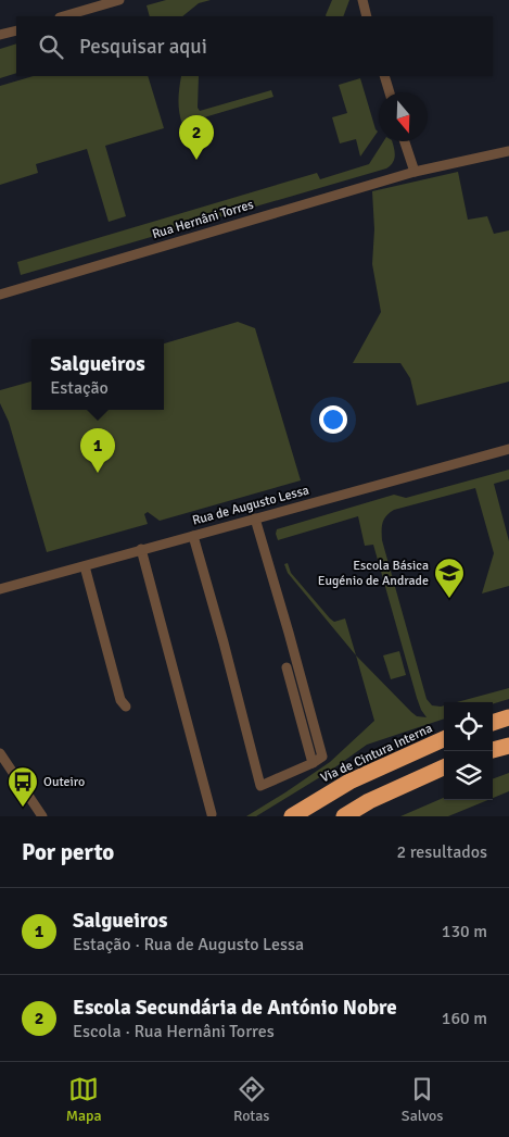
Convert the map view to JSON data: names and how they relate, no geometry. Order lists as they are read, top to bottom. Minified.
{"streets":{"highway":["Via de Cintura Interna"],"street":["Rua Hernâni Torres","Rua de Augusto Lessa"]},"places":{"school or university":["Escola Básica Eugénio de Andrade"],"bus stop":["Outeiro"]},"north":"bottom","page":{"search":"Pesquisar aqui","pins":["2","1"],"popup":["Salgueiros","Estação"],"heading":["Por perto","2 resultados"],"list":[{"mark":"1","name":"Salgueiros","note":"Estação · Rua de Augusto Lessa","value":"130 m"},{"mark":"2","name":"Escola Secundária de António Nobre","note":"Escola · Rua Hernâni Torres","value":"160 m"}],"nav":["Mapa","Rotas","Salvos"]}}
